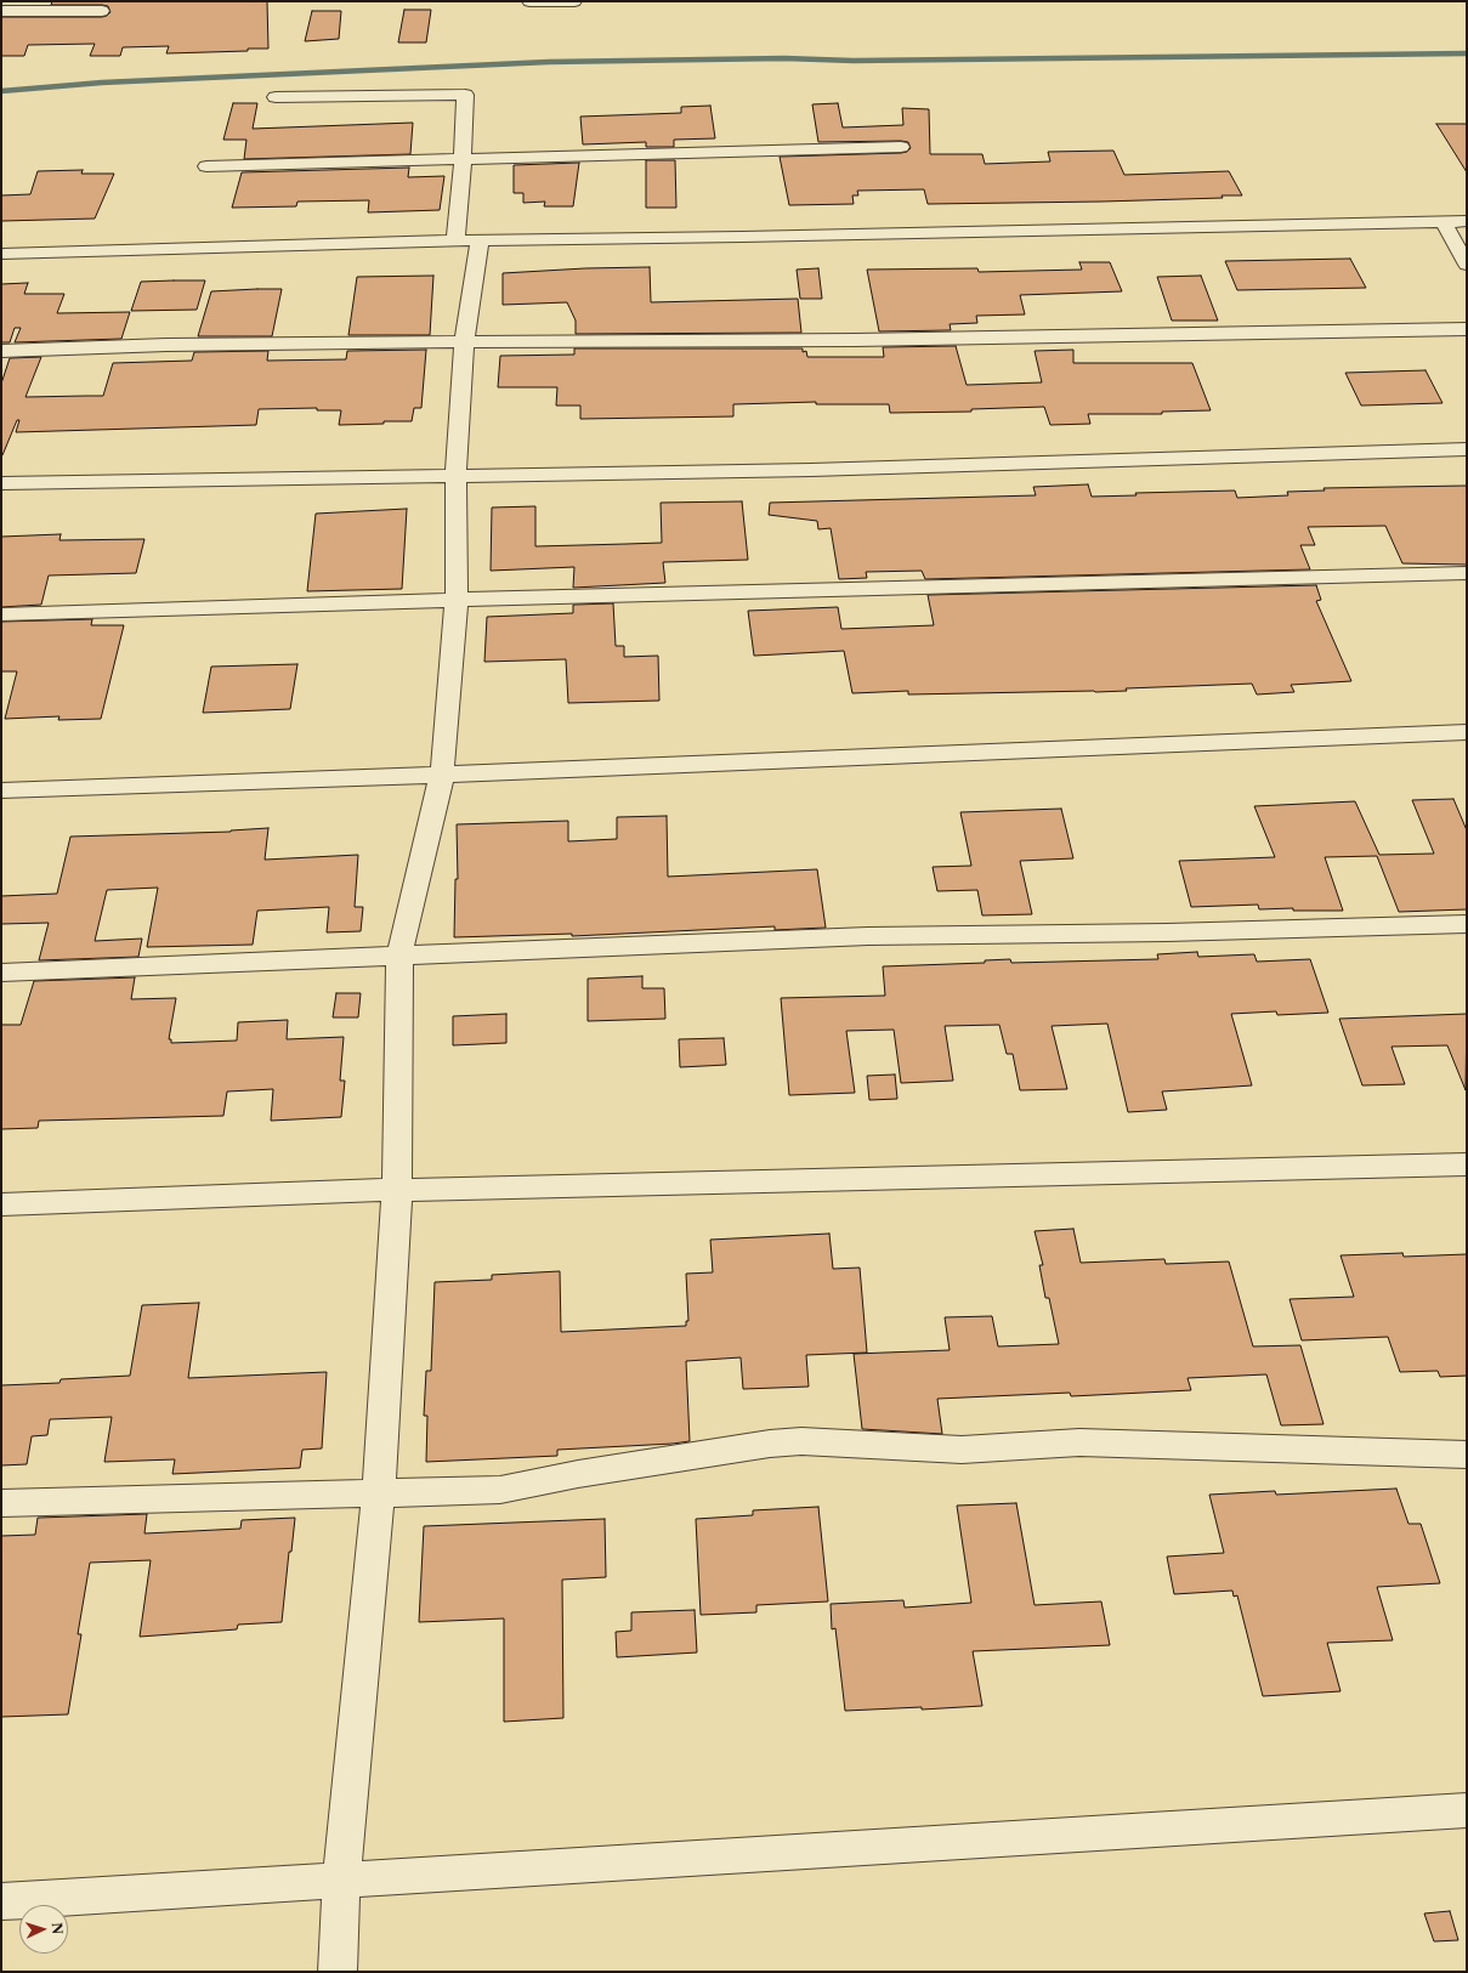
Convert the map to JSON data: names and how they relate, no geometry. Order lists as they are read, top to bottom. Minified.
{"north":"right"}
